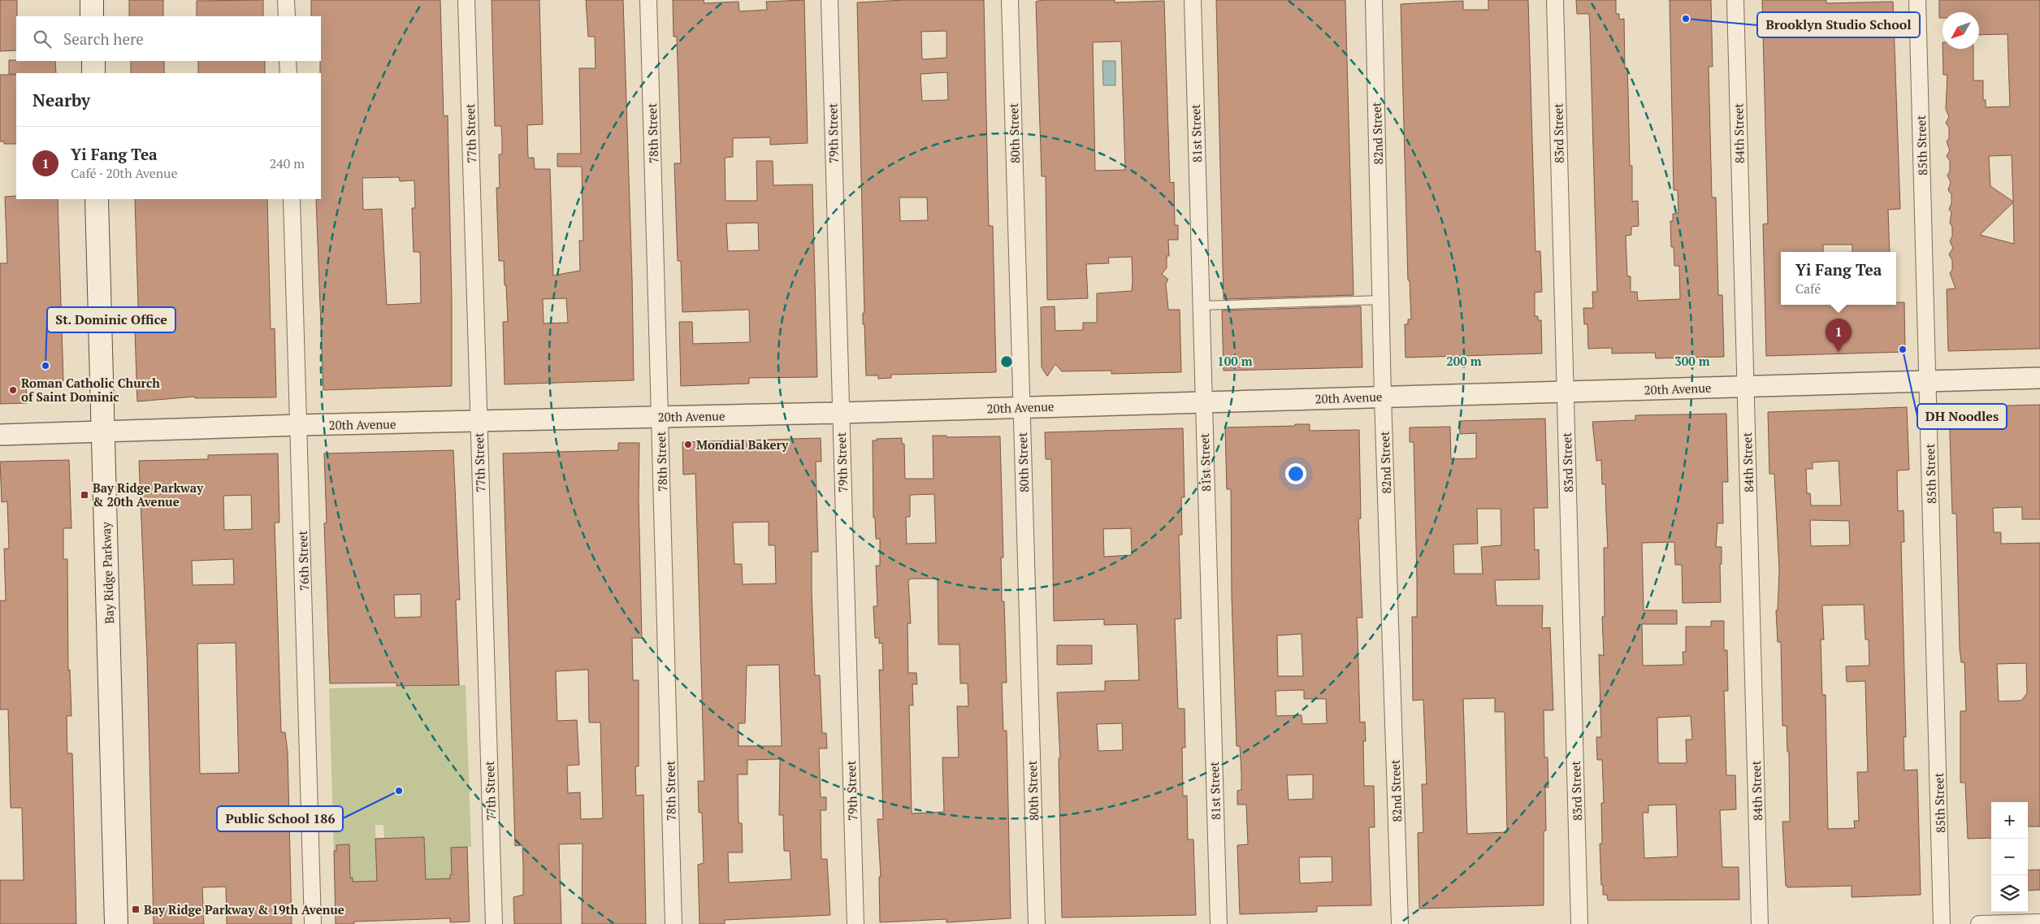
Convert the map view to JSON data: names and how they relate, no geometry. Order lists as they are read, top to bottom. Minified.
{"streets":{"main road":["Bay Ridge Parkway"],"street":["77th Street","78th Street","79th Street","80th Street","81st Street","82nd Street","83rd Street","84th Street","85th Street","20th Avenue","76th Street"]},"crossings":[["77th Street","20th Avenue"],["78th Street","20th Avenue"],["79th Street","20th Avenue"],["80th Street","20th Avenue"],["81st Street","20th Avenue"],["82nd Street","20th Avenue"],["83rd Street","20th Avenue"],["84th Street","20th Avenue"],["85th Street","20th Avenue"],["20th Avenue","76th Street"],["20th Avenue","Bay Ridge Parkway"]],"places":{"other":["Brooklyn Studio School","DH Noodles","St. Dominic Office","Roman Catholic Church of Saint Dominic","Mondial Bakery","Public School 186"],"transit":["Bay Ridge Parkway & 20th Avenue","Bay Ridge Parkway & 19th Avenue"]},"north":"bottom left","page":{"search":"Search here","heading":"Nearby","list":[{"mark":"1","name":"Yi Fang Tea","note":"Café · 20th Avenue","value":"240 m"}],"popup":["Yi Fang Tea","Café"],"pins":"1","map_buttons":["+","−"]},"rings":["100 m","200 m","300 m"]}
